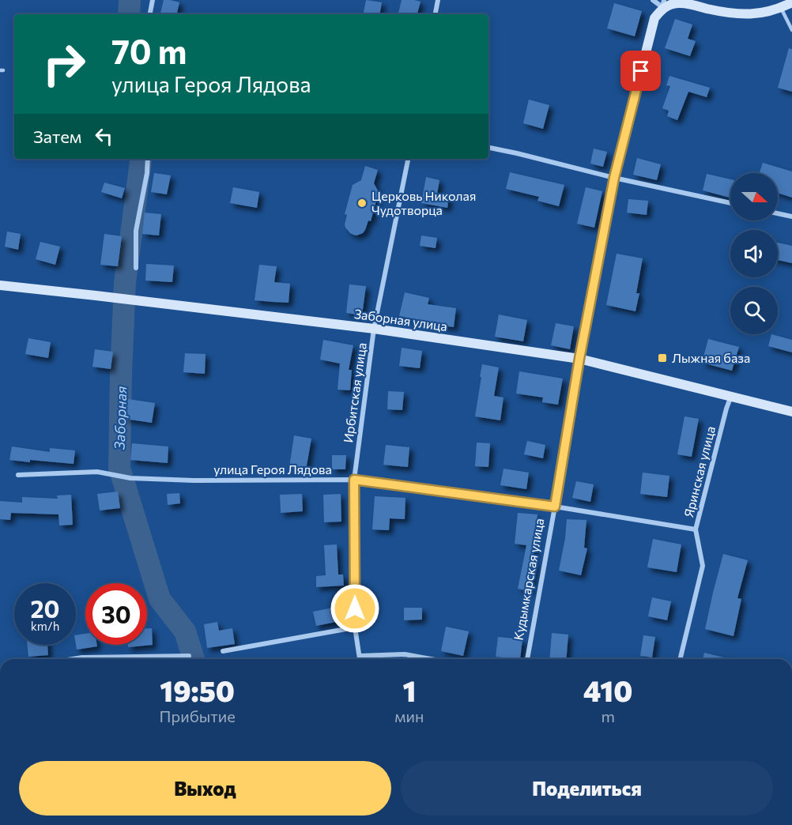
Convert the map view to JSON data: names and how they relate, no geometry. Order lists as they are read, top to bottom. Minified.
{"streets":{"street":["Заборная улица","Ирбитская улица","улица Героя Лядова","Яринская улица","Кудымкарская улица"]},"crossings":[["Заборная улица","Ирбитская улица"],["Заборная улица","Яринская улица"],["Заборная улица","Кудымкарская улица"],["Ирбитская улица","улица Героя Лядова"],["улица Героя Лядова","Яринская улица"],["улица Героя Лядова","Кудымкарская улица"]],"water":["Заборная"],"places":{"other":["Церковь Николая Чудотворца"],"transit":["Лыжная база"]},"north":"right","page":{"turn":["70 m","улица Героя Лядова"],"then":"Затем","speed":"20 km/h","limit":"30","eta":["19:50","Прибытие","1","мин","410","m"],"buttons":["Выход","Поделиться"]}}
